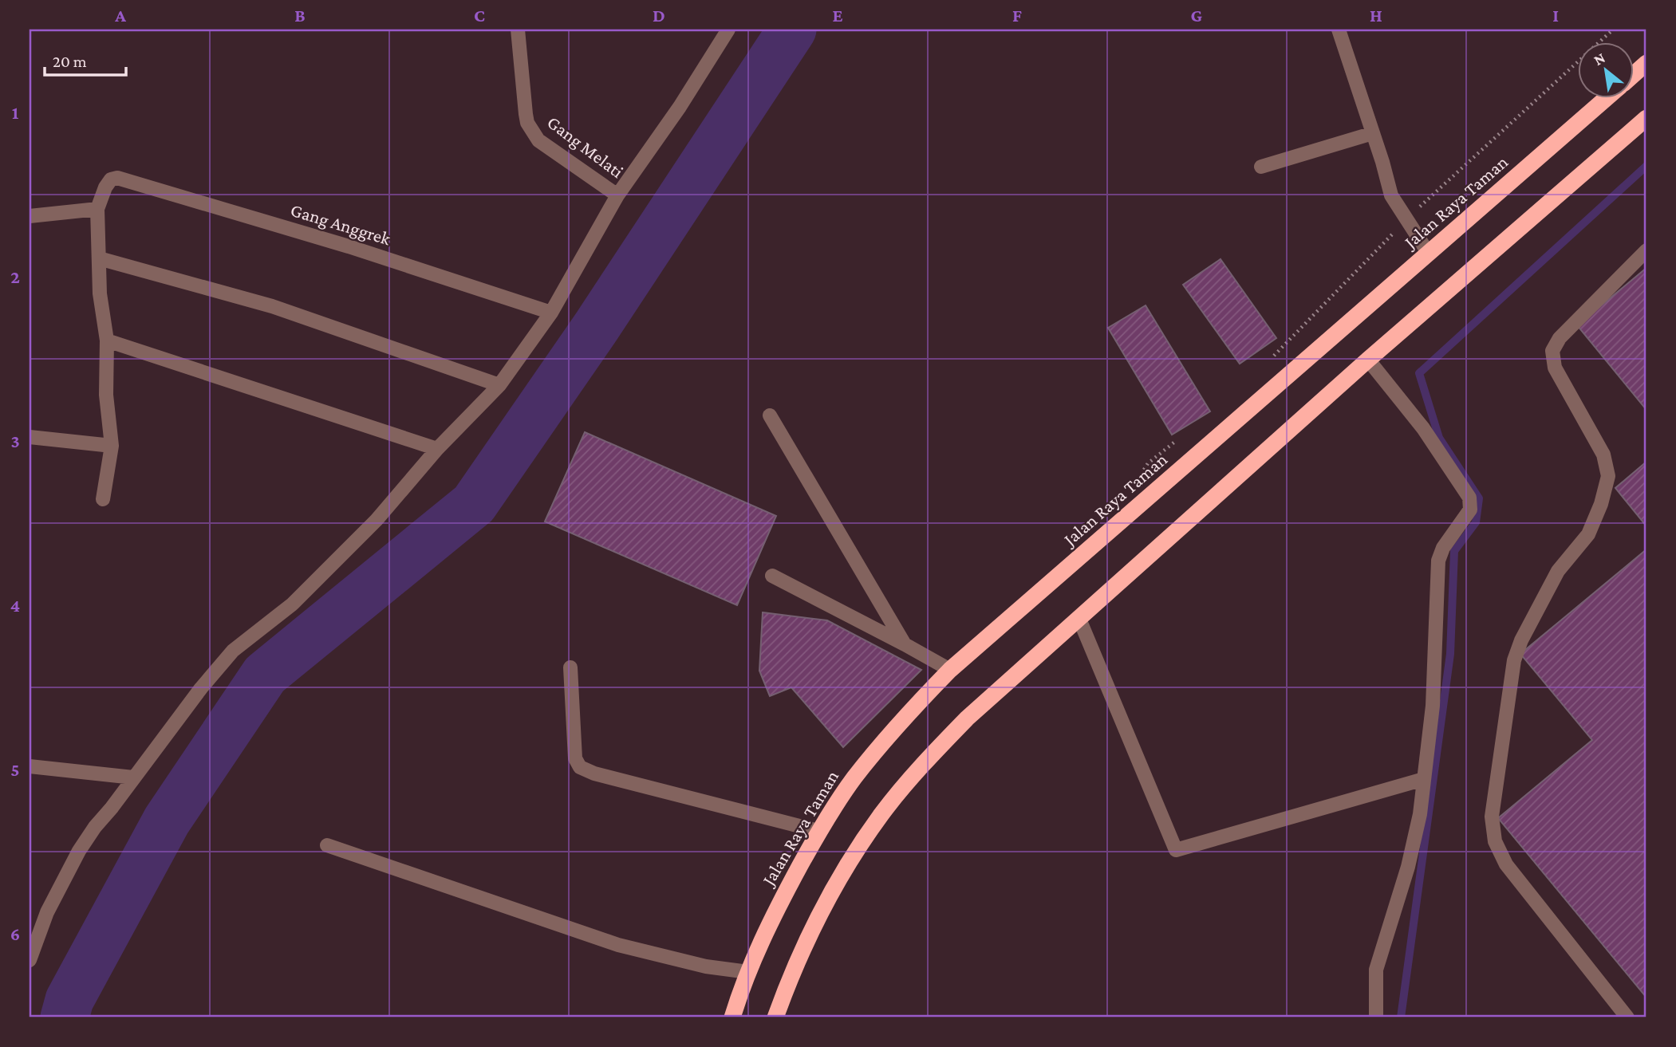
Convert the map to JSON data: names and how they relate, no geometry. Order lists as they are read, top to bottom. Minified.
{"streets":{"highway":["Jalan Raya Taman"],"street":["Gang Melati","Gang Anggrek"]},"scale_bar":"20 m","north":"top left","grid":{"columns":["A","B","C","D","E","F","G","H","I"],"rows":["1","2","3","4","5","6"]}}
